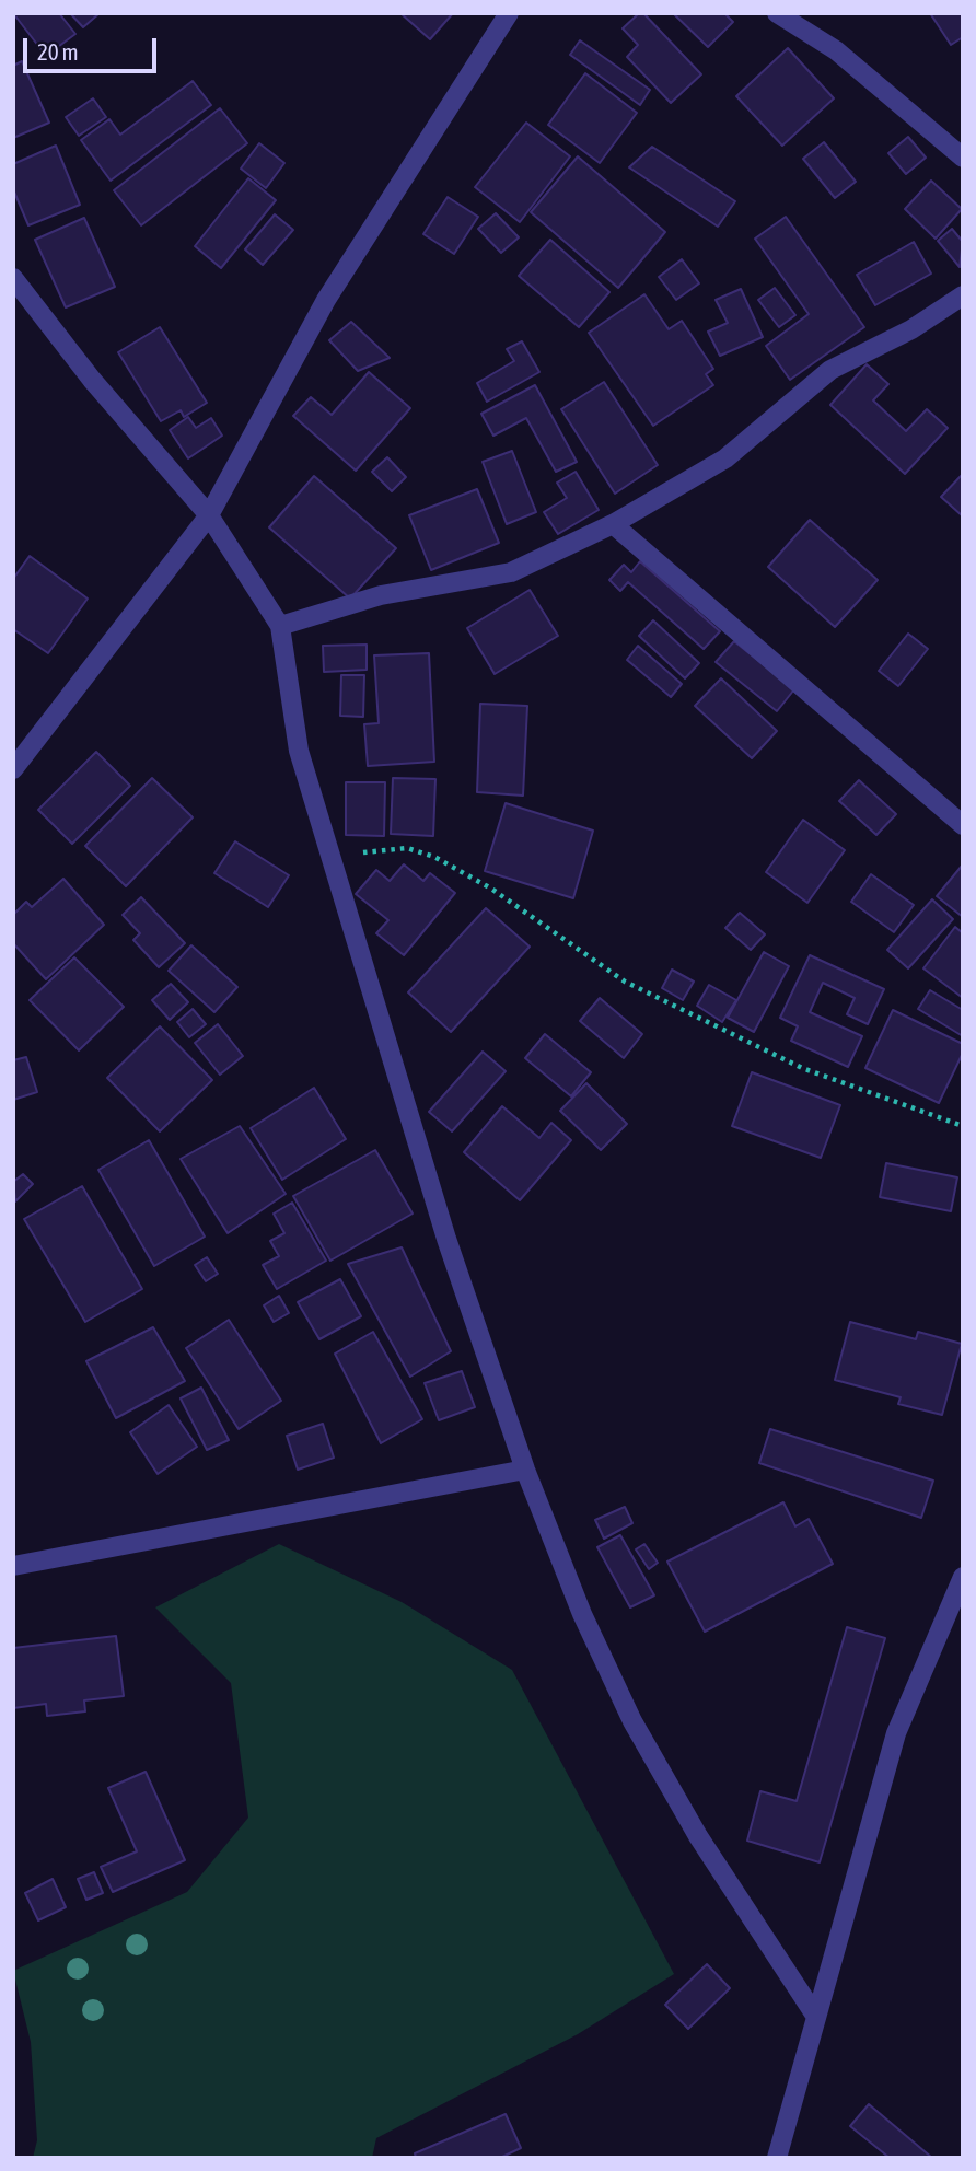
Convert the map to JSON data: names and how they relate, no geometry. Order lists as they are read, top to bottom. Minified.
{"scale_bar":"20 m"}
